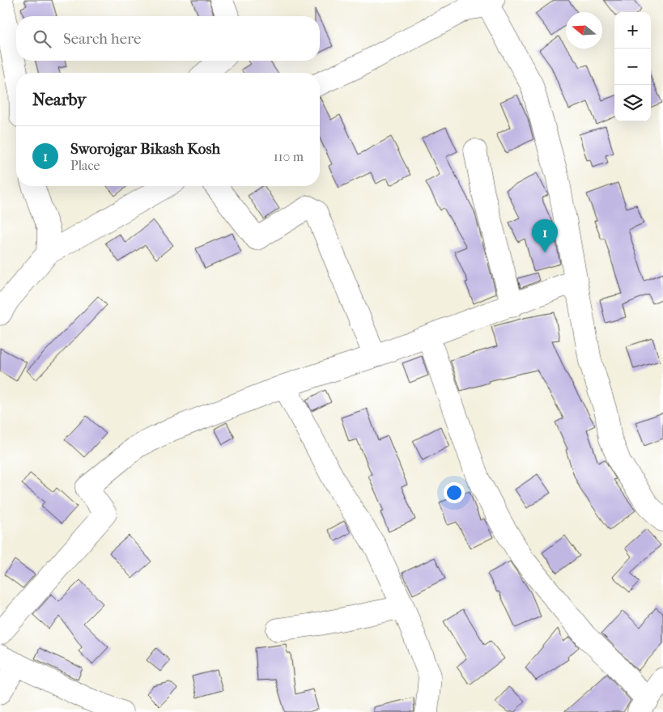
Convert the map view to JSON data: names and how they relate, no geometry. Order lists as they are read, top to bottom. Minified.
{"north":"left","page":{"map_buttons":["+","−"],"search":"Search here","heading":"Nearby","list":[{"mark":"1","name":"Sworojgar Bikash Kosh","note":"Place","value":"110 m"}],"pins":"1"}}
